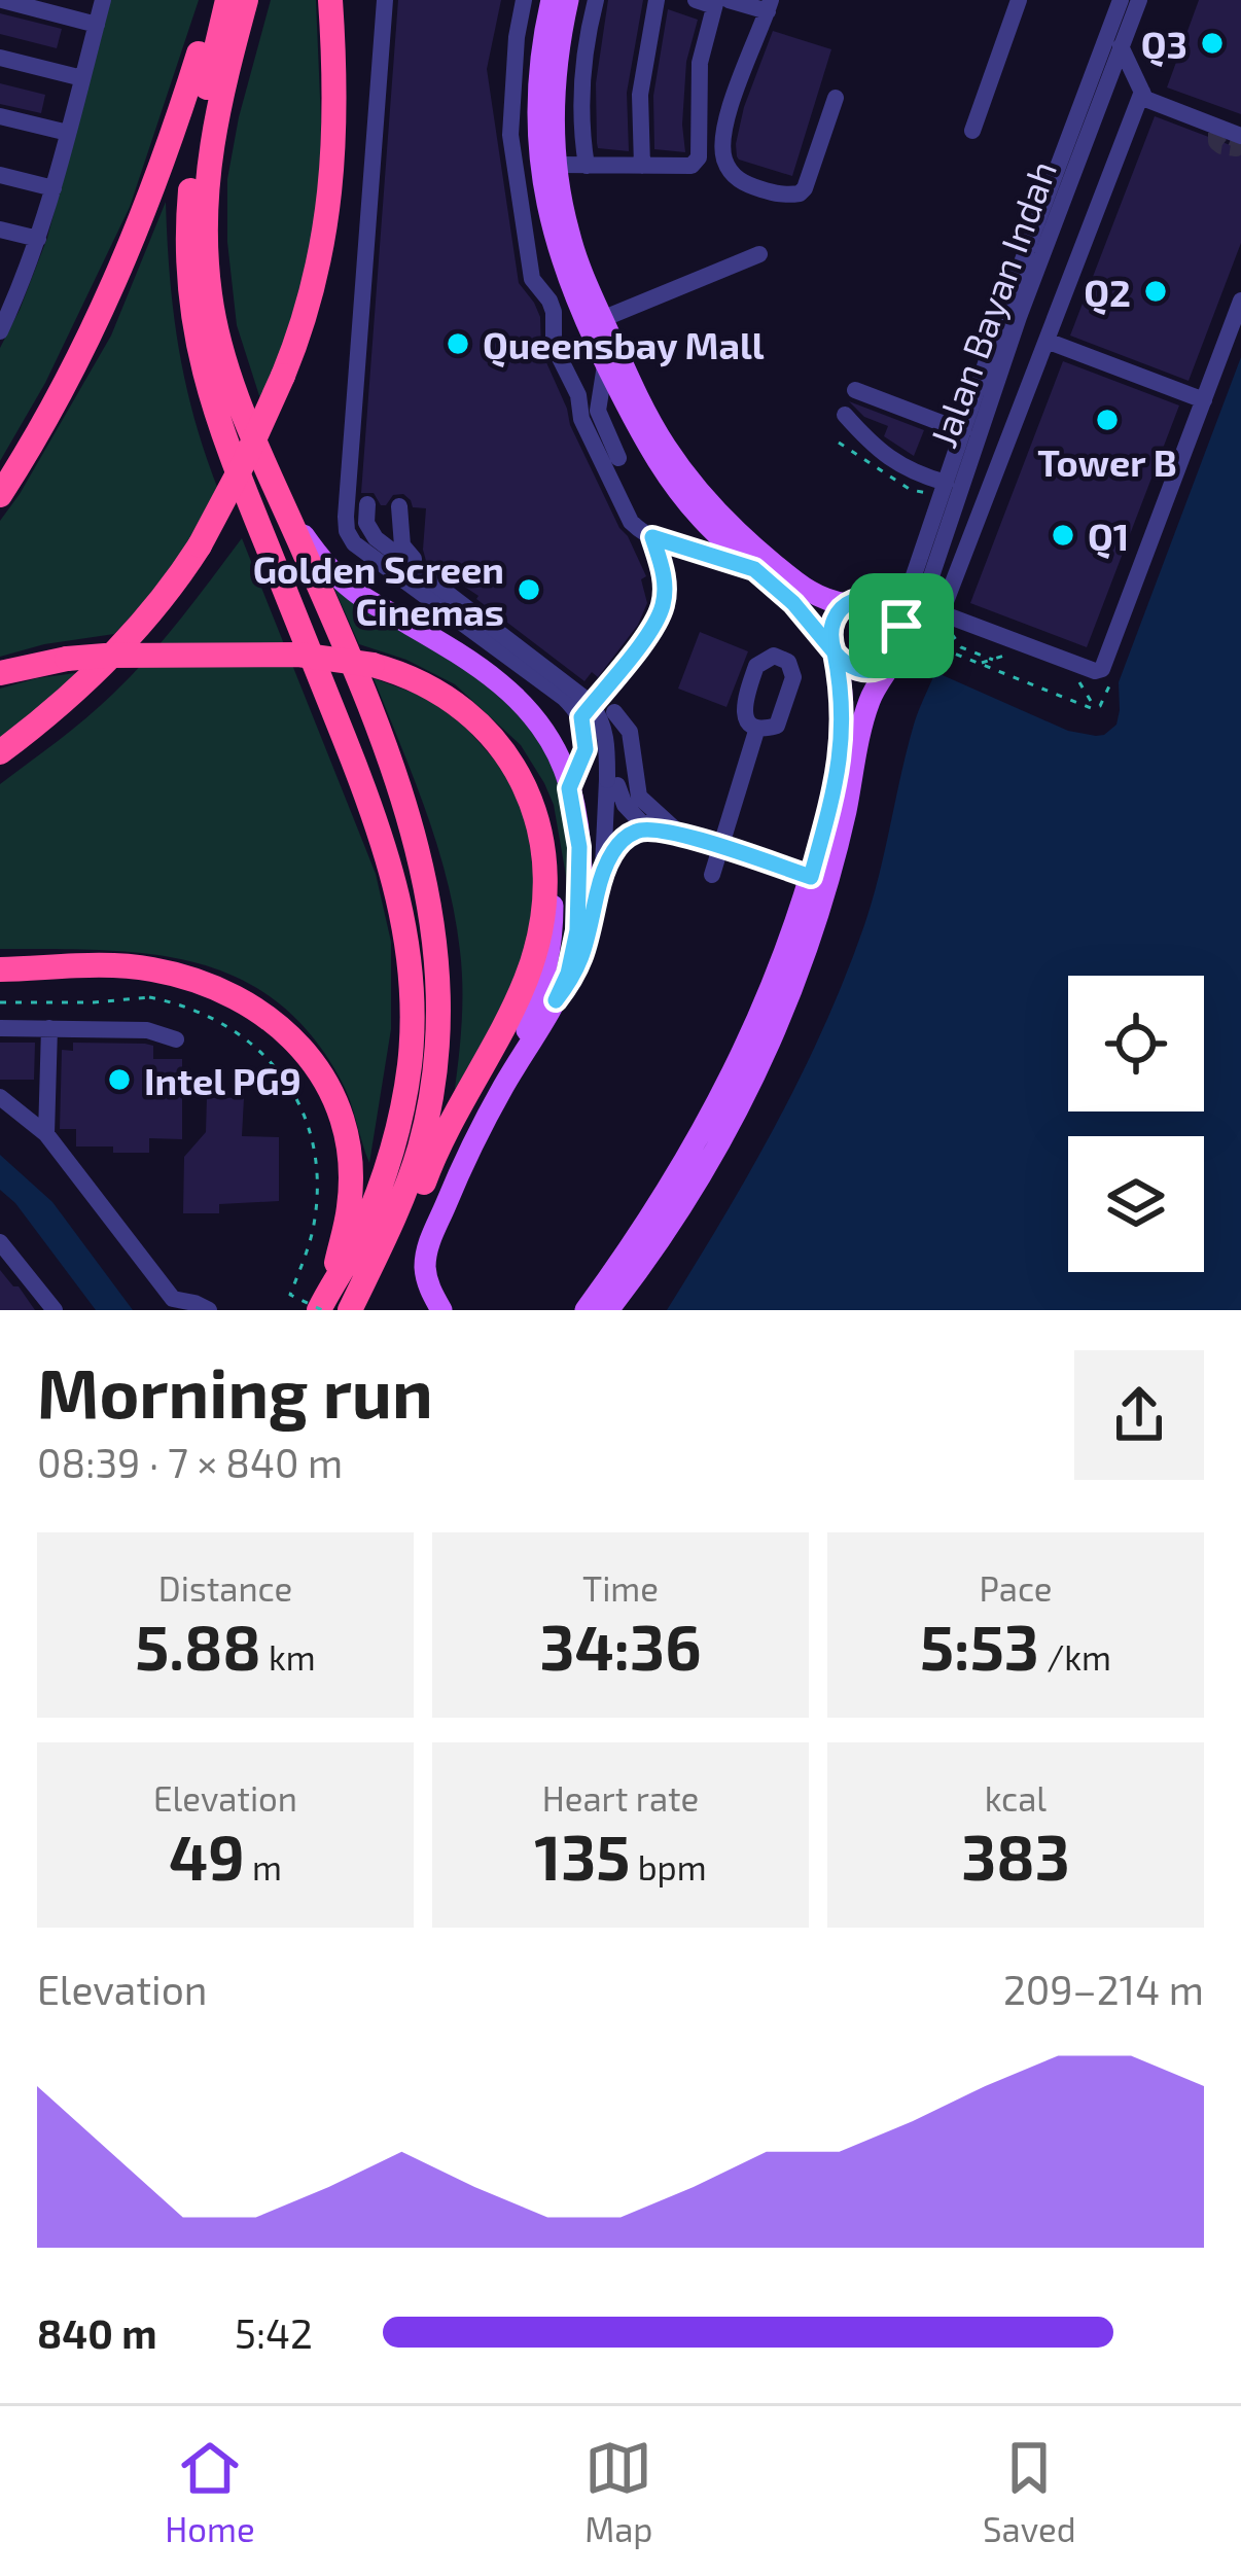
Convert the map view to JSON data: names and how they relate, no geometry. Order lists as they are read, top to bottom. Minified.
{"streets":{"street":["Jalan Bayan Indah"]},"places":["Q3","Q2","Queensbay Mall","Tower B","Q1","Golden Screen Cinemas","Intel PG9"],"page":{"heading":["Morning run","08:39 · 7 × 840 m"],"stats":[["Distance","5.88 km"],["Time","34:36"],["Pace","5:53 /km"],["Elevation","49 m"],["Heart rate","135 bpm"],["kcal","383"]],"chart":["Elevation","209–214 m"],"list":[{"name":"840 m","note":"5:42"}],"tabs":["Home","Map","Saved"]}}
